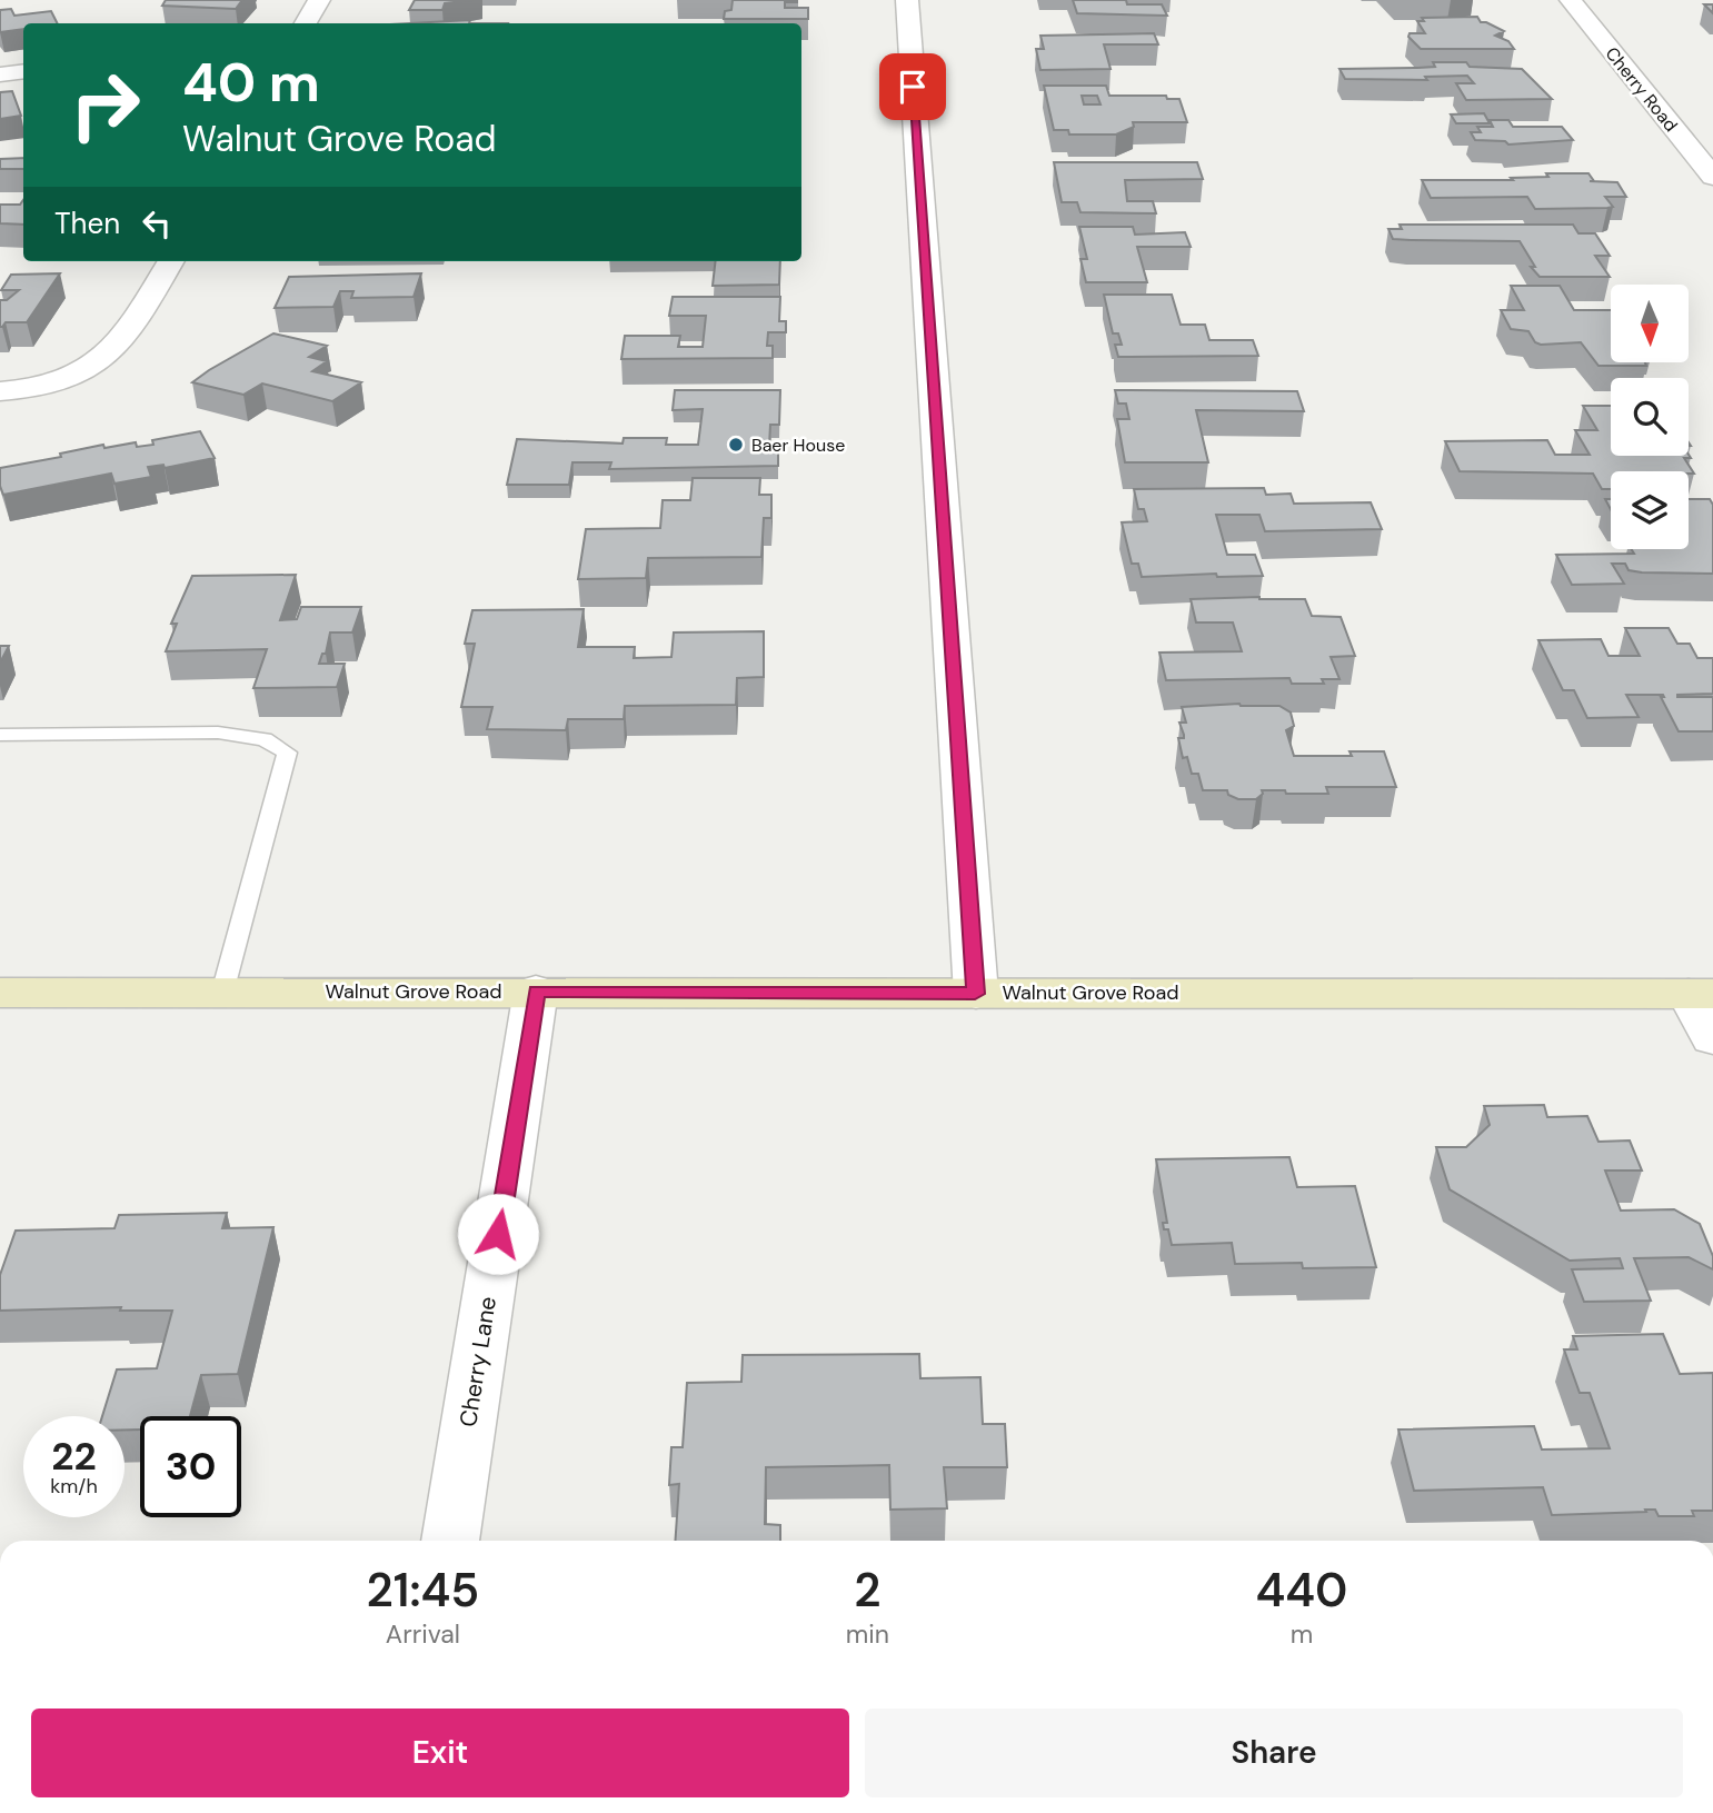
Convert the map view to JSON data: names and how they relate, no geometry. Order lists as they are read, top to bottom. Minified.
{"streets":{"main road":["Walnut Grove Road"],"street":["Cherry Road","Cherry Lane"]},"crossings":[["Walnut Grove Road","Cherry Lane"]],"places":["Baer House"],"north":"bottom","page":{"turn":["40 m","Walnut Grove Road"],"then":"Then","speed":"22 km/h","limit":"30","eta":["21:45","Arrival","2","min","440","m"],"buttons":["Exit","Share"]}}
